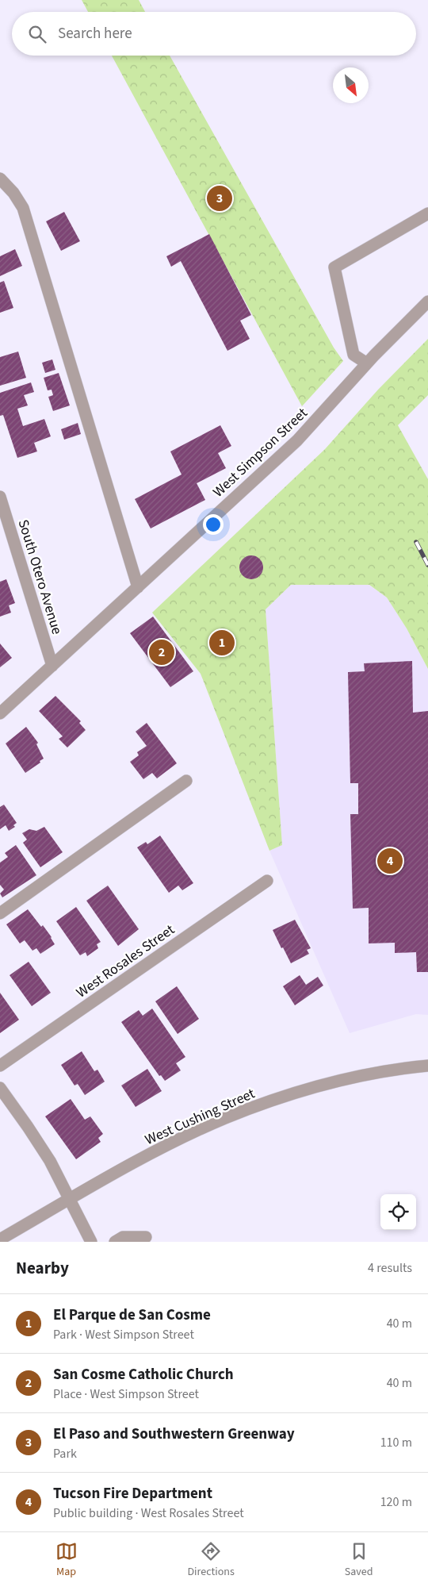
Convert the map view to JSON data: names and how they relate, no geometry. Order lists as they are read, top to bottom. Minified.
{"streets":{"street":["West Simpson Street","South Otero Avenue","West Rosales Street","West Cushing Street"]},"crossings":[["West Simpson Street","South Otero Avenue"]],"north":"bottom right","page":{"search":"Search here","pins":["3","1","2","4"],"heading":["Nearby","4 results"],"list":[{"mark":"1","name":"El Parque de San Cosme","note":"Park · West Simpson Street","value":"40 m"},{"mark":"2","name":"San Cosme Catholic Church","note":"Place · West Simpson Street","value":"40 m"},{"mark":"3","name":"El Paso and Southwestern Greenway","note":"Park","value":"110 m"},{"mark":"4","name":"Tucson Fire Department","note":"Public building · West Rosales Street","value":"120 m"}],"nav":["Map","Directions","Saved"]}}
